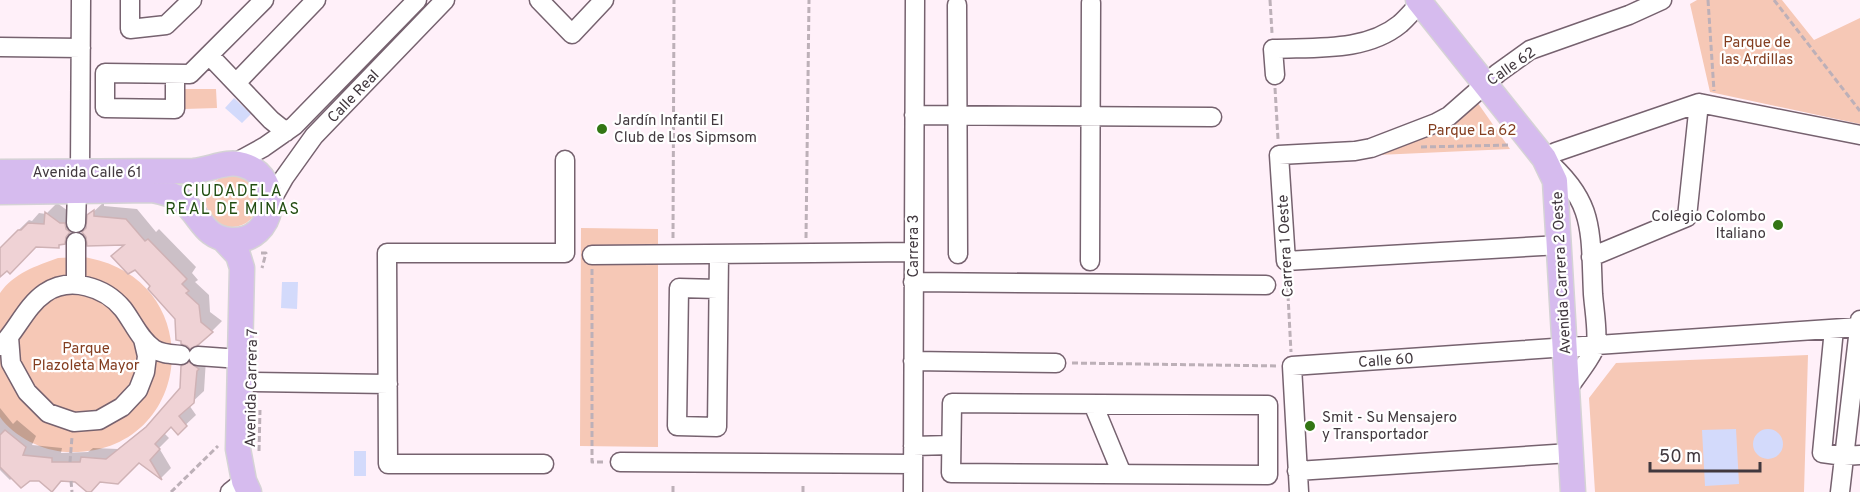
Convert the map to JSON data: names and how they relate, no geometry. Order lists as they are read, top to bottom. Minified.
{"streets":{"main road":["Avenida Calle 61","Avenida Carrera 2 Oeste","Avenida Carrera 7"],"street":["Calle 62","Calle Real","Carrera 3","Carrera 1 Oeste","Calle 60"]},"crossings":[["Calle 62","Carrera 1 Oeste"],["Calle 62","Avenida Carrera 2 Oeste"],["Calle Real","Avenida Calle 61"],["Avenida Calle 61","Avenida Carrera 7"],["Carrera 1 Oeste","Calle 60"],["Avenida Carrera 2 Oeste","Calle 60"]],"districts":["CIUDADELA REAL DE MINAS"],"parks":["Parque de las Ardillas","Parque La 62","Parque Plazoleta Mayor"],"places":["Jardín Infantil El Club de Los Sipmsom","Colegio Colombo Italiano","Smit - Su Mensajero y Transportador"],"scale_bar":"50 m"}
